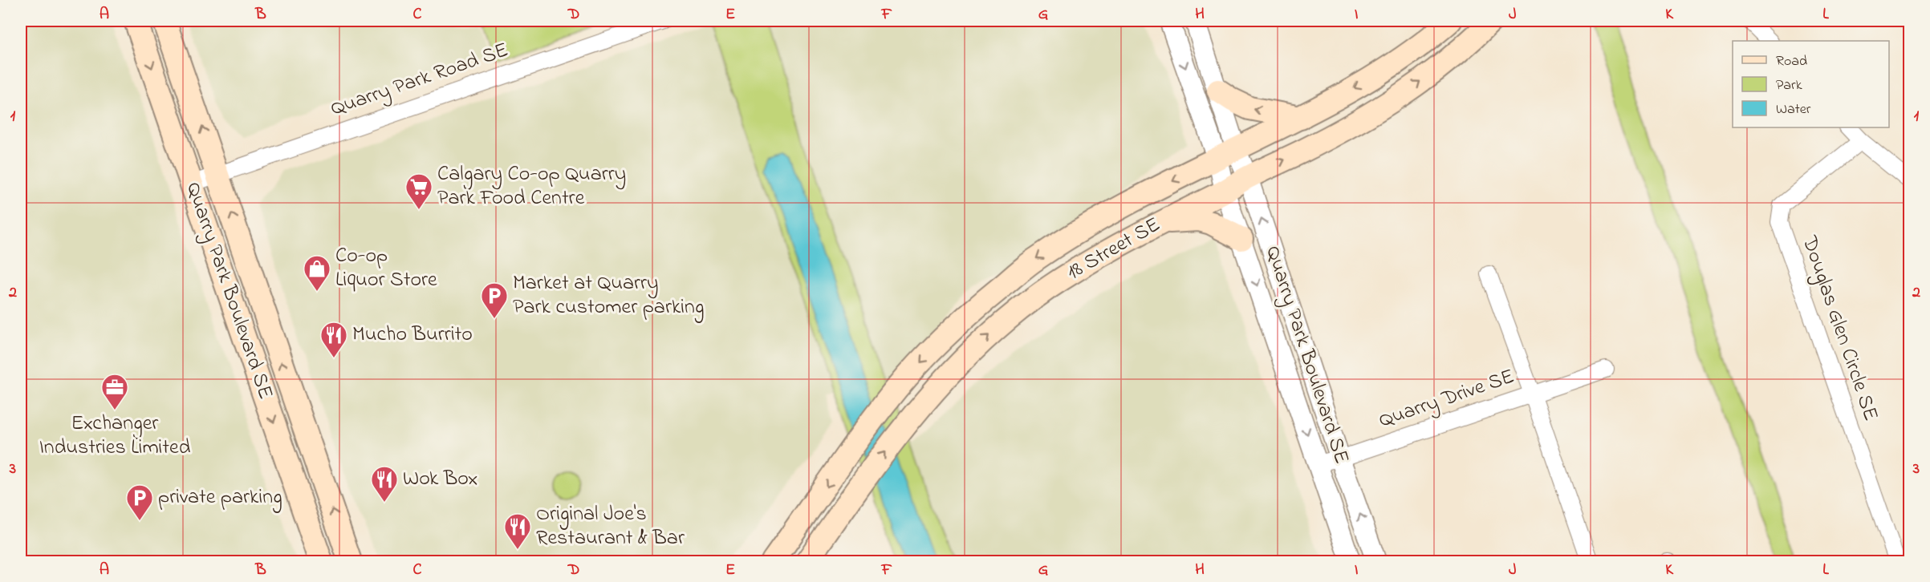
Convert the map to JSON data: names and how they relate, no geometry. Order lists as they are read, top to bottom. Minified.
{"streets":{"main road":["18 Street SE","Quarry Park Boulevard SE"],"street":["Quarry Park Road SE","Douglas Glen Circle SE","Quarry Drive SE"]},"crossings":[["Quarry Park Road SE","Quarry Park Boulevard SE"],["18 Street SE","Quarry Park Boulevard SE"],["Quarry Park Boulevard SE","Quarry Drive SE"]],"places":{"supermarket":["Calgary Co-op Quarry Park Food Centre"],"shop":["Co-op Liquor Store"],"parking":["Market at Quarry Park customer parking","private parking"],"restaurant":["Mucho Burrito","Wok Box","Original Joe's Restaurant & Bar"],"office":["Exchanger Industries Limited"]},"legend":["Road","Park","Water"],"grid":{"columns":["A","B","C","D","E","F","G","H","I","J","K","L"],"rows":["1","2","3"]}}
